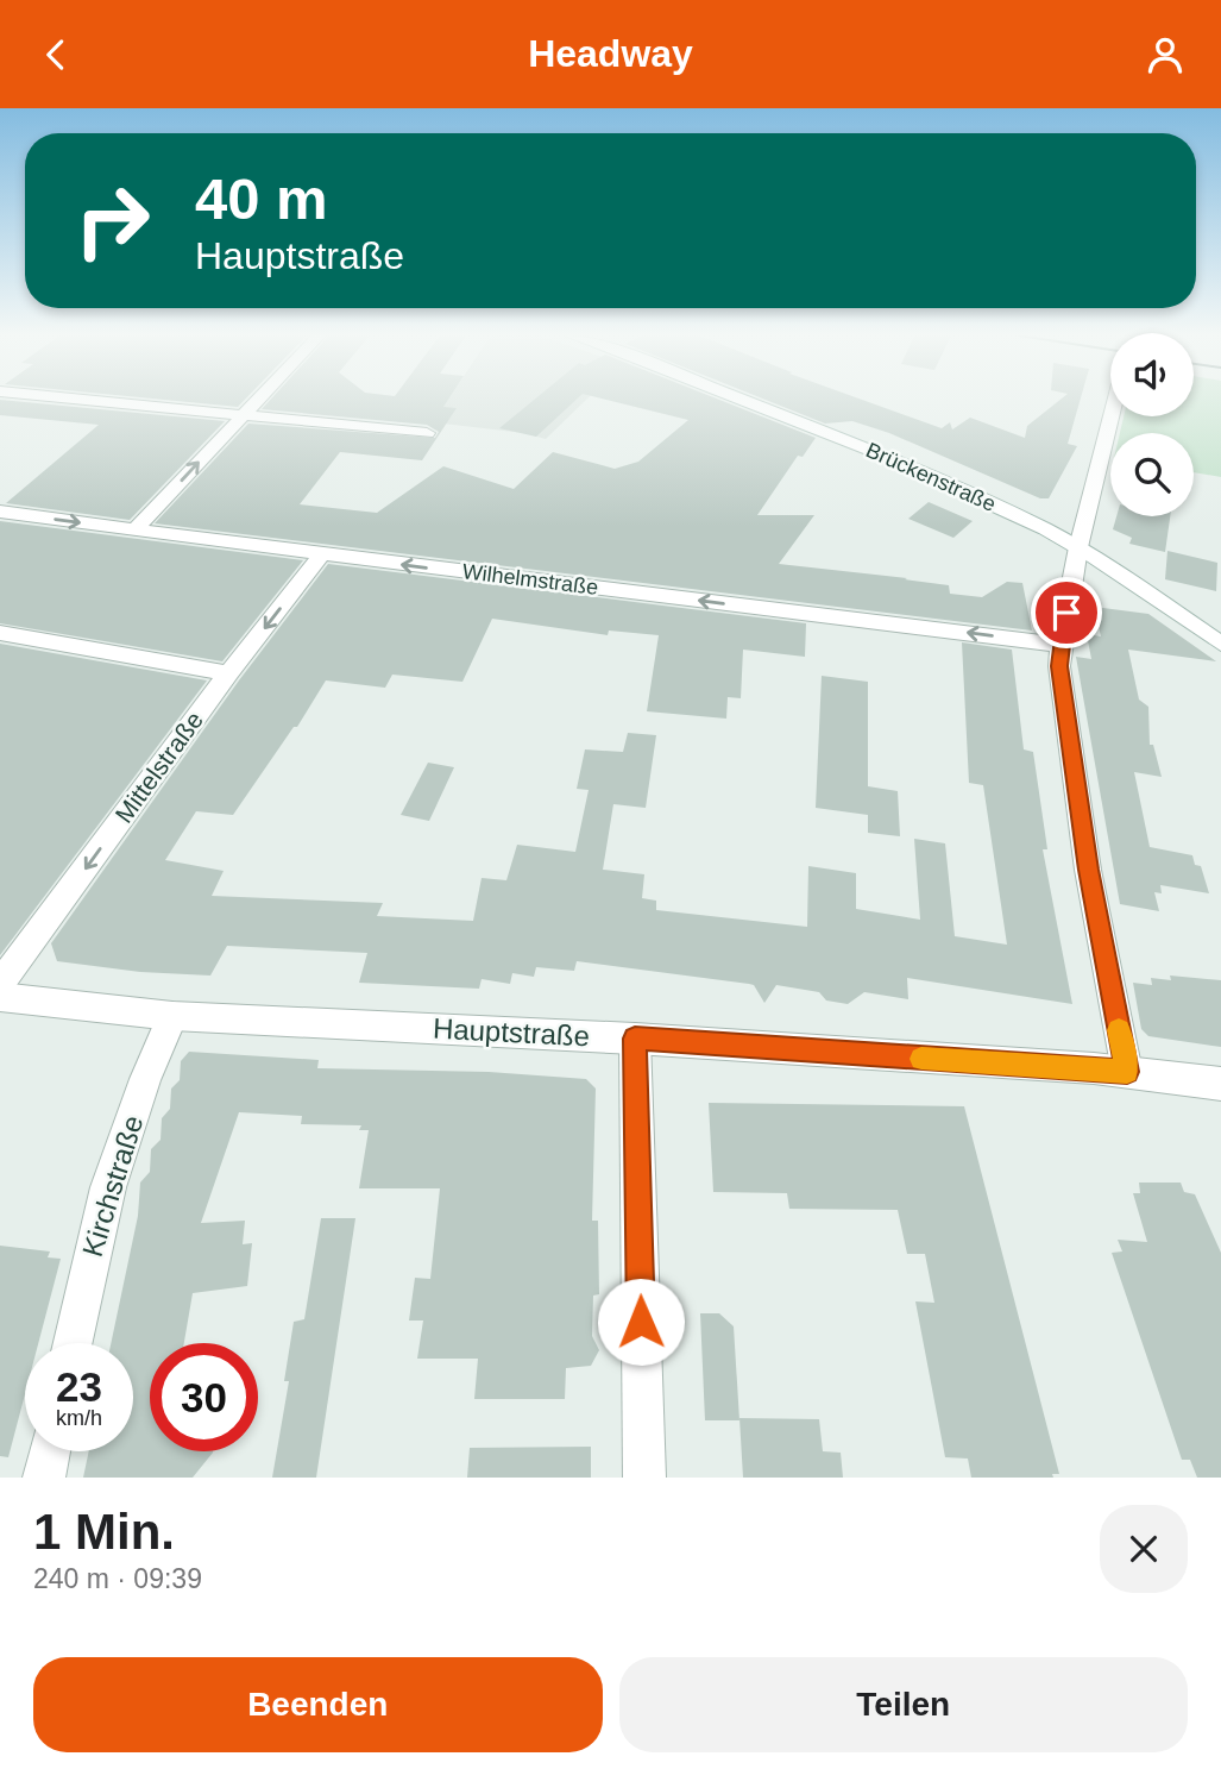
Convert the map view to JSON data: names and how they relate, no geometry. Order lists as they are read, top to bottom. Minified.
{"streets":{"street":["Brückenstraße","Wilhelmstraße","Mittelstraße","Hauptstraße","Kirchstraße"]},"crossings":[["Wilhelmstraße","Mittelstraße"],["Hauptstraße","Kirchstraße"]],"one_way":["Mittelstraße"],"page":{"header":"Headway","turn":["40 m","Hauptstraße"],"speed":"23 km/h","limit":"30","heading":["1 Min.","240 m · 09:39"],"buttons":["Beenden","Teilen"]}}
